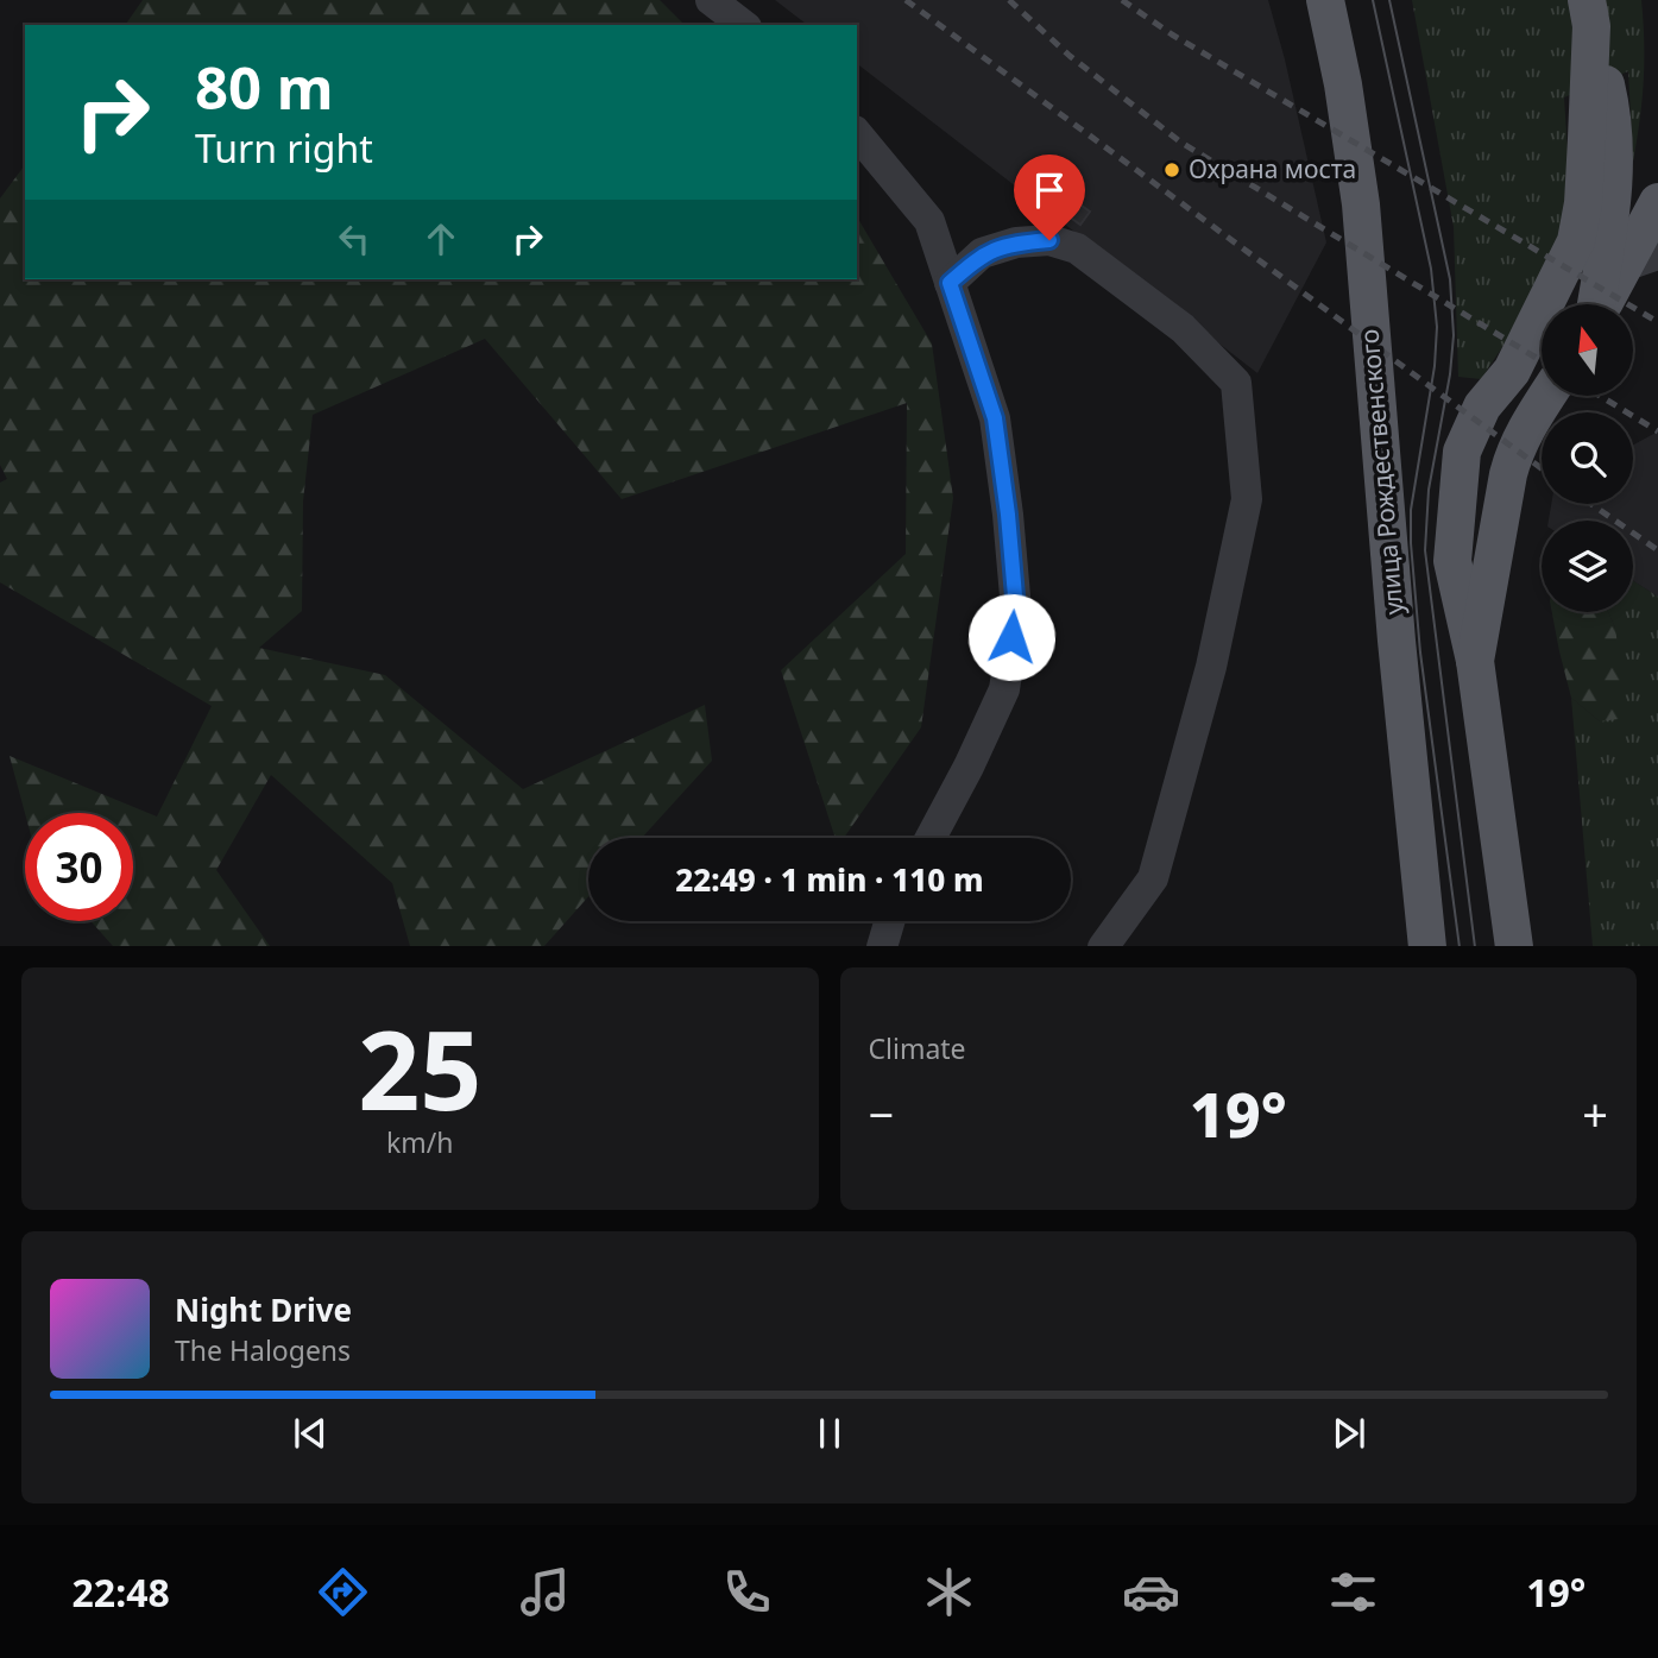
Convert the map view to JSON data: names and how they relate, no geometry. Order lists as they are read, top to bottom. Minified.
{"streets":{"main road":["улица Рождественского"]},"places":["Охрана моста"],"north":"top","page":{"turn":["80 m","Turn right"],"limit":"30","trip":"22:49 · 1 min · 110 m","tile":[["25","km/h"],"Climate"],"heat":["−","19°","+"],"song":["Night Drive","The Halogens"],"tabs":["22:48","19°"]}}
